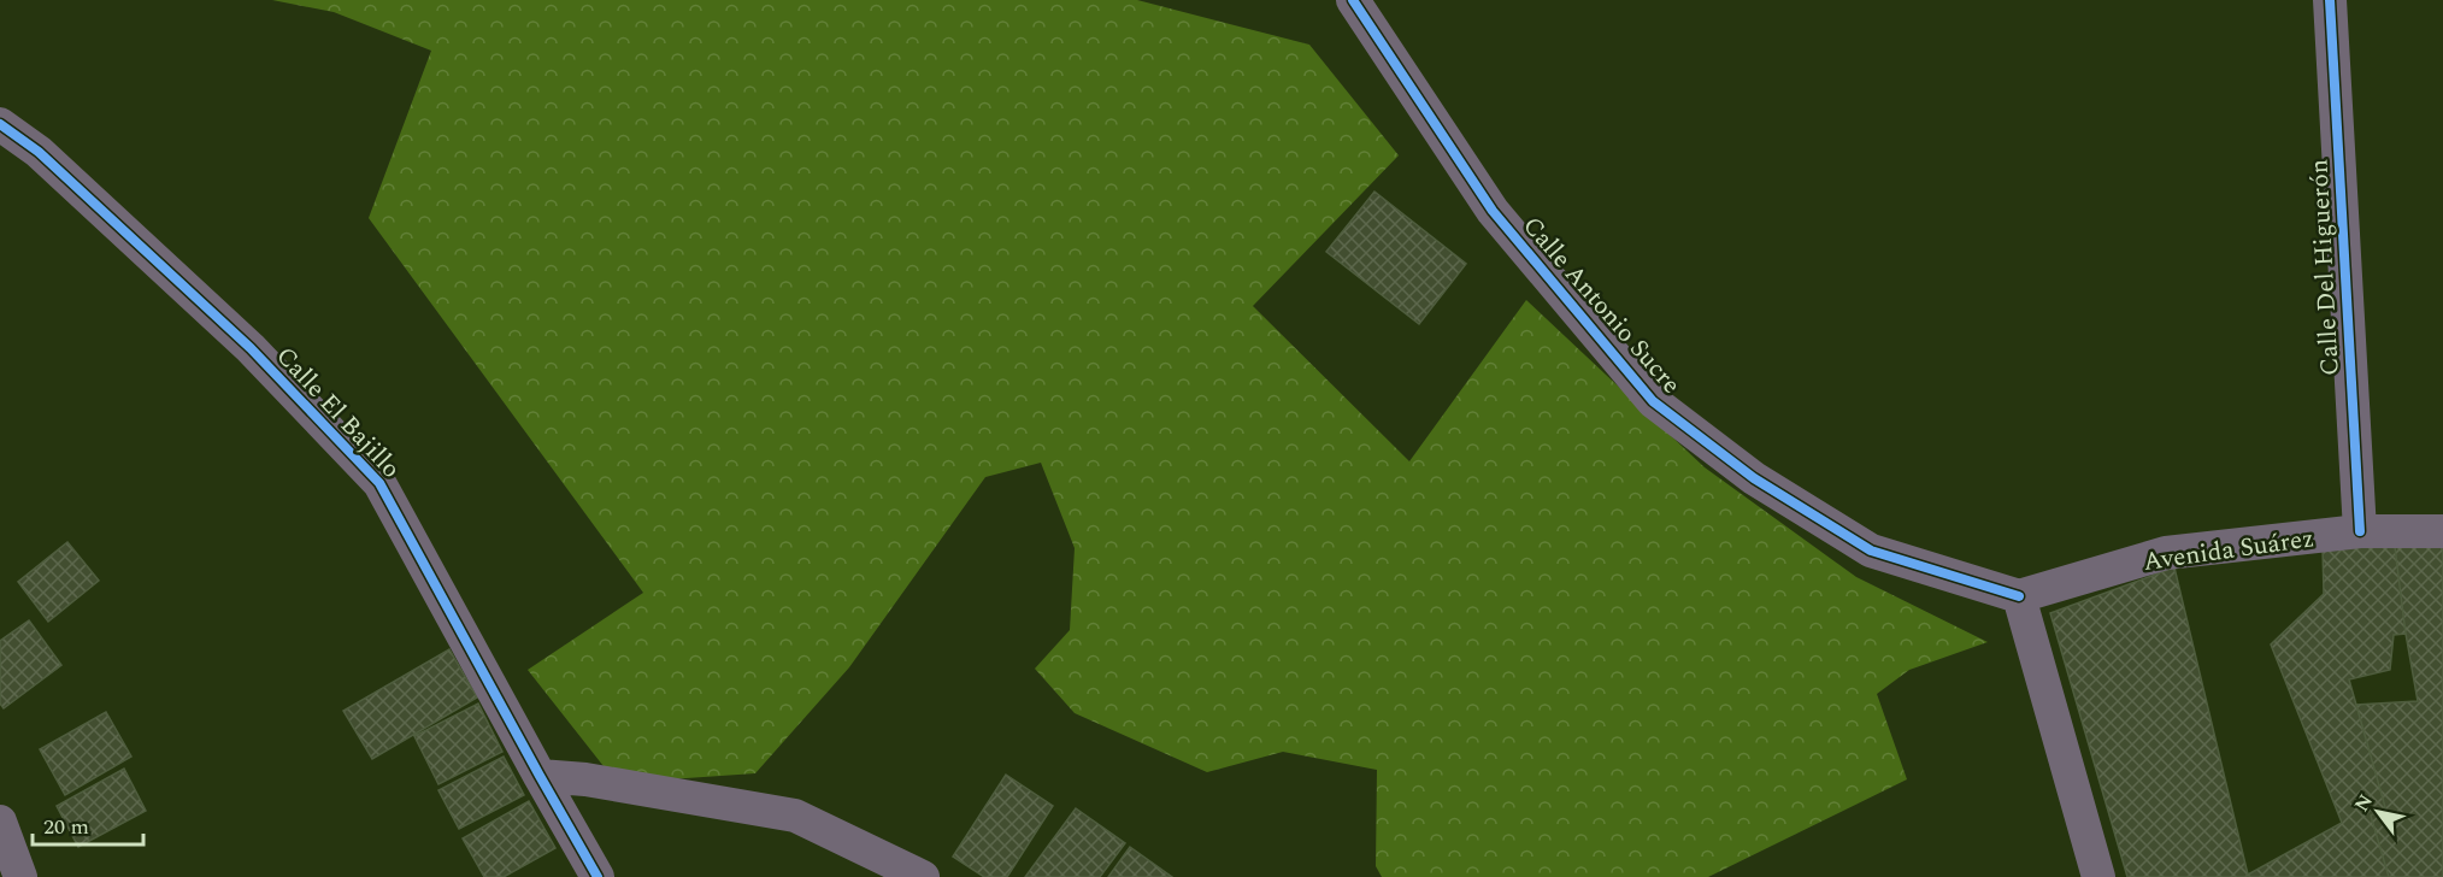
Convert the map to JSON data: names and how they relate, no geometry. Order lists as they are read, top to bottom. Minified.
{"streets":{"street":["Calle Del Higuerón","Calle Antonio Sucre","Calle El Bajillo","Avenida Suárez"]},"crossings":[["Calle Del Higuerón","Avenida Suárez"],["Calle Antonio Sucre","Avenida Suárez"]],"scale_bar":"20 m","north":"top left"}
